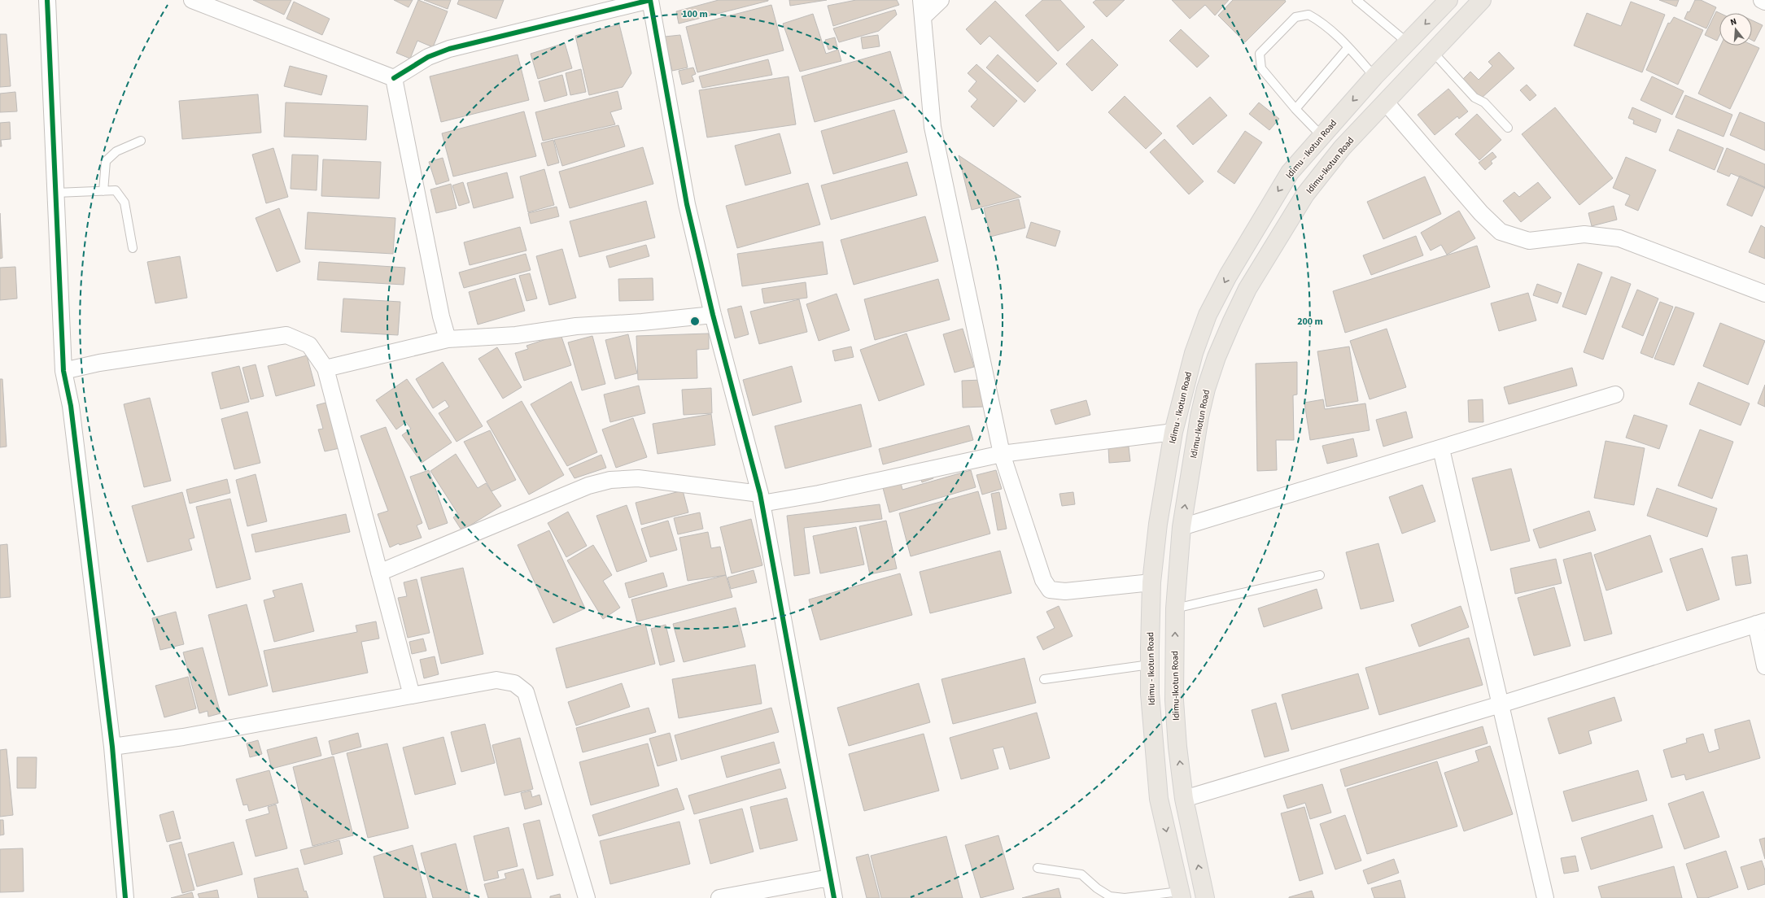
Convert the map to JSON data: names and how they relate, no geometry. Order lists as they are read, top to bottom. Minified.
{"streets":{"main road":["Idimu - Ikotun Road","Idimu-Ikotun Road"]},"one_way":["Idimu - Ikotun Road","Idimu-Ikotun Road"],"north":"top","rings":["100 m","200 m"]}
